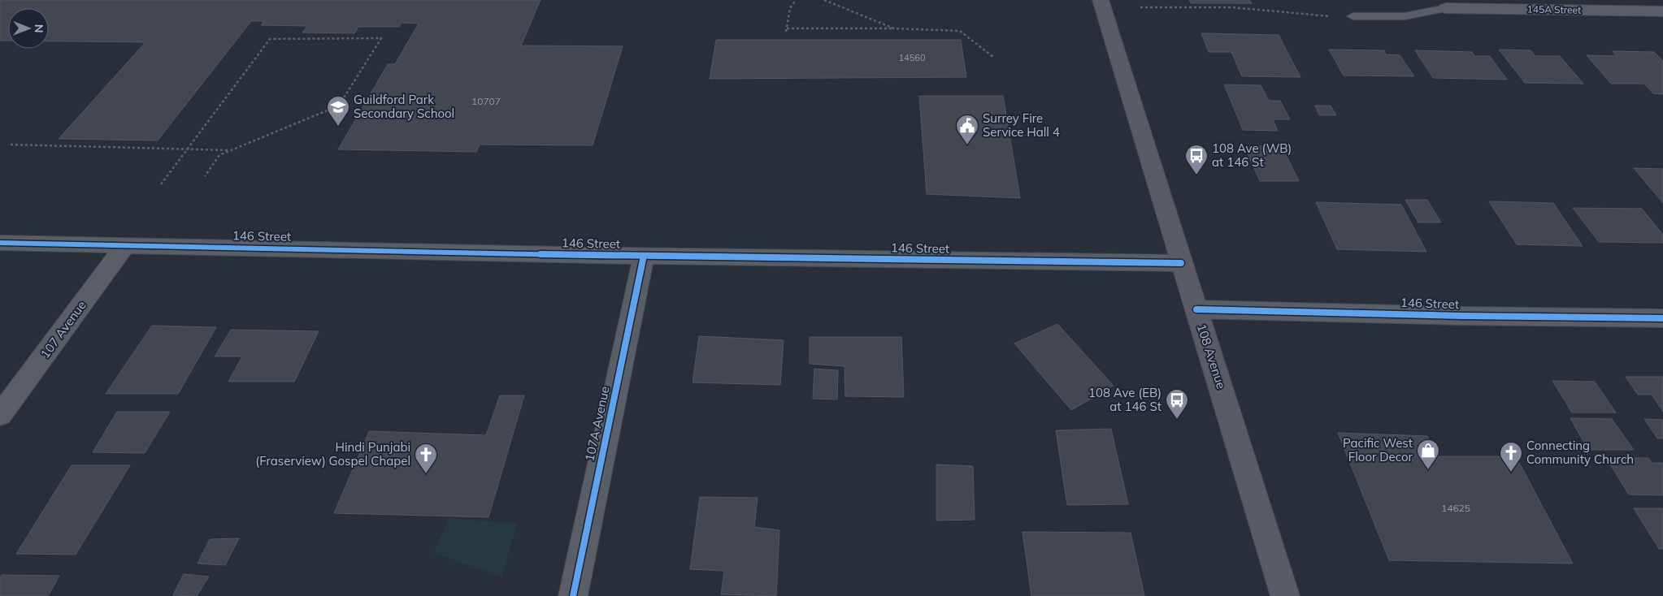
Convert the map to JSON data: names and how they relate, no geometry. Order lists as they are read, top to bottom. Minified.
{"streets":{"main road":["108 Avenue"],"street":["145A Street","146 Street","107 Avenue","107A Avenue"]},"crossings":[["146 Street","107 Avenue"],["146 Street","108 Avenue"],["146 Street","107A Avenue"]],"places":{"school or university":["Guildford Park Secondary School"],"public building":["Surrey Fire Service Hall 4"],"bus stop":["108 Ave (WB) at 146 St","108 Ave (EB) at 146 St"],"shop":["Pacific West Floor Decor"],"church":["Connecting Community Church","Hindi Punjabi (Fraserview) Gospel Chapel"]},"house_numbers":["14560","10707","14625"],"north":"right"}
